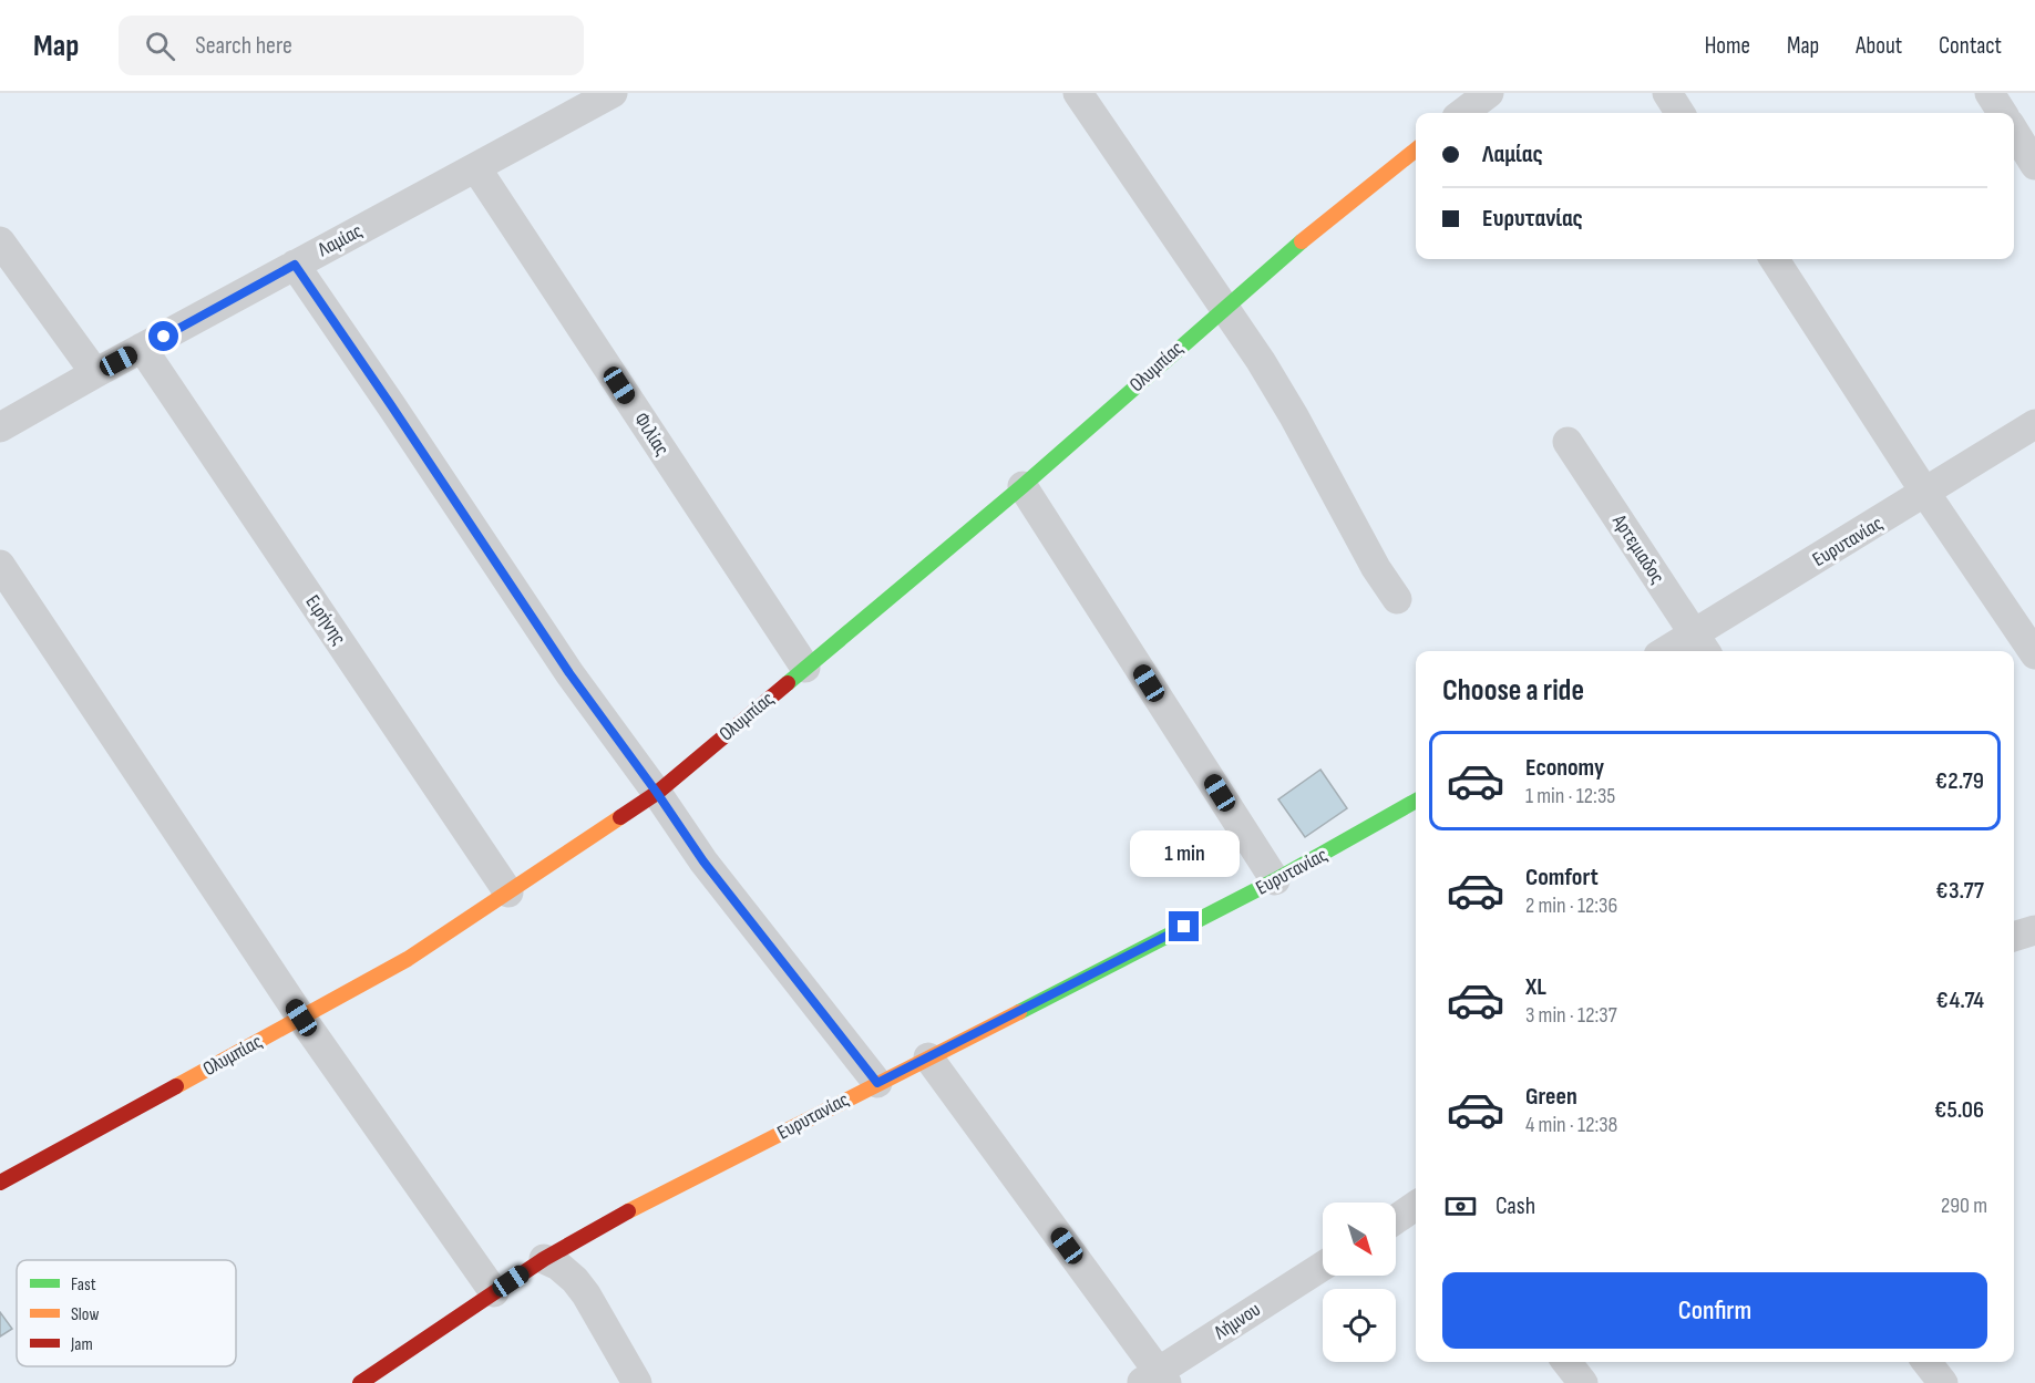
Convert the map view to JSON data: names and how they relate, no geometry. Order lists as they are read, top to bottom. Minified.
{"streets":{"street":["Λαμίας","Ολυμπίας","Φιλίας","Ευρυτανίας","Αρτεμιαδος","Ειρήνης","Λήμνου"]},"crossings":[["Λαμίας","Φιλίας"],["Λαμίας","Ειρήνης"],["Ολυμπίας","Φιλίας"],["Ολυμπίας","Ειρήνης"],["Ευρυτανίας","Αρτεμιαδος"]],"legend":["Fast","Slow","Jam"],"north":"bottom right","page":{"header":"Map","search":"Search here","nav":["Home","Map","About","Contact"],"banner":["Λαμίας","Ευρυτανίας"],"heading":"Choose a ride","list":[{"name":"Economy","note":"1 min · 12:35","value":"€2.79"},{"name":"Comfort","note":"2 min · 12:36","value":"€3.77"},{"name":"XL","note":"3 min · 12:37","value":"€4.74"},{"name":"Green","note":"4 min · 12:38","value":"€5.06"}],"bubble":"1 min","pay":["Cash","290 m"],"buttons":"Confirm"}}
